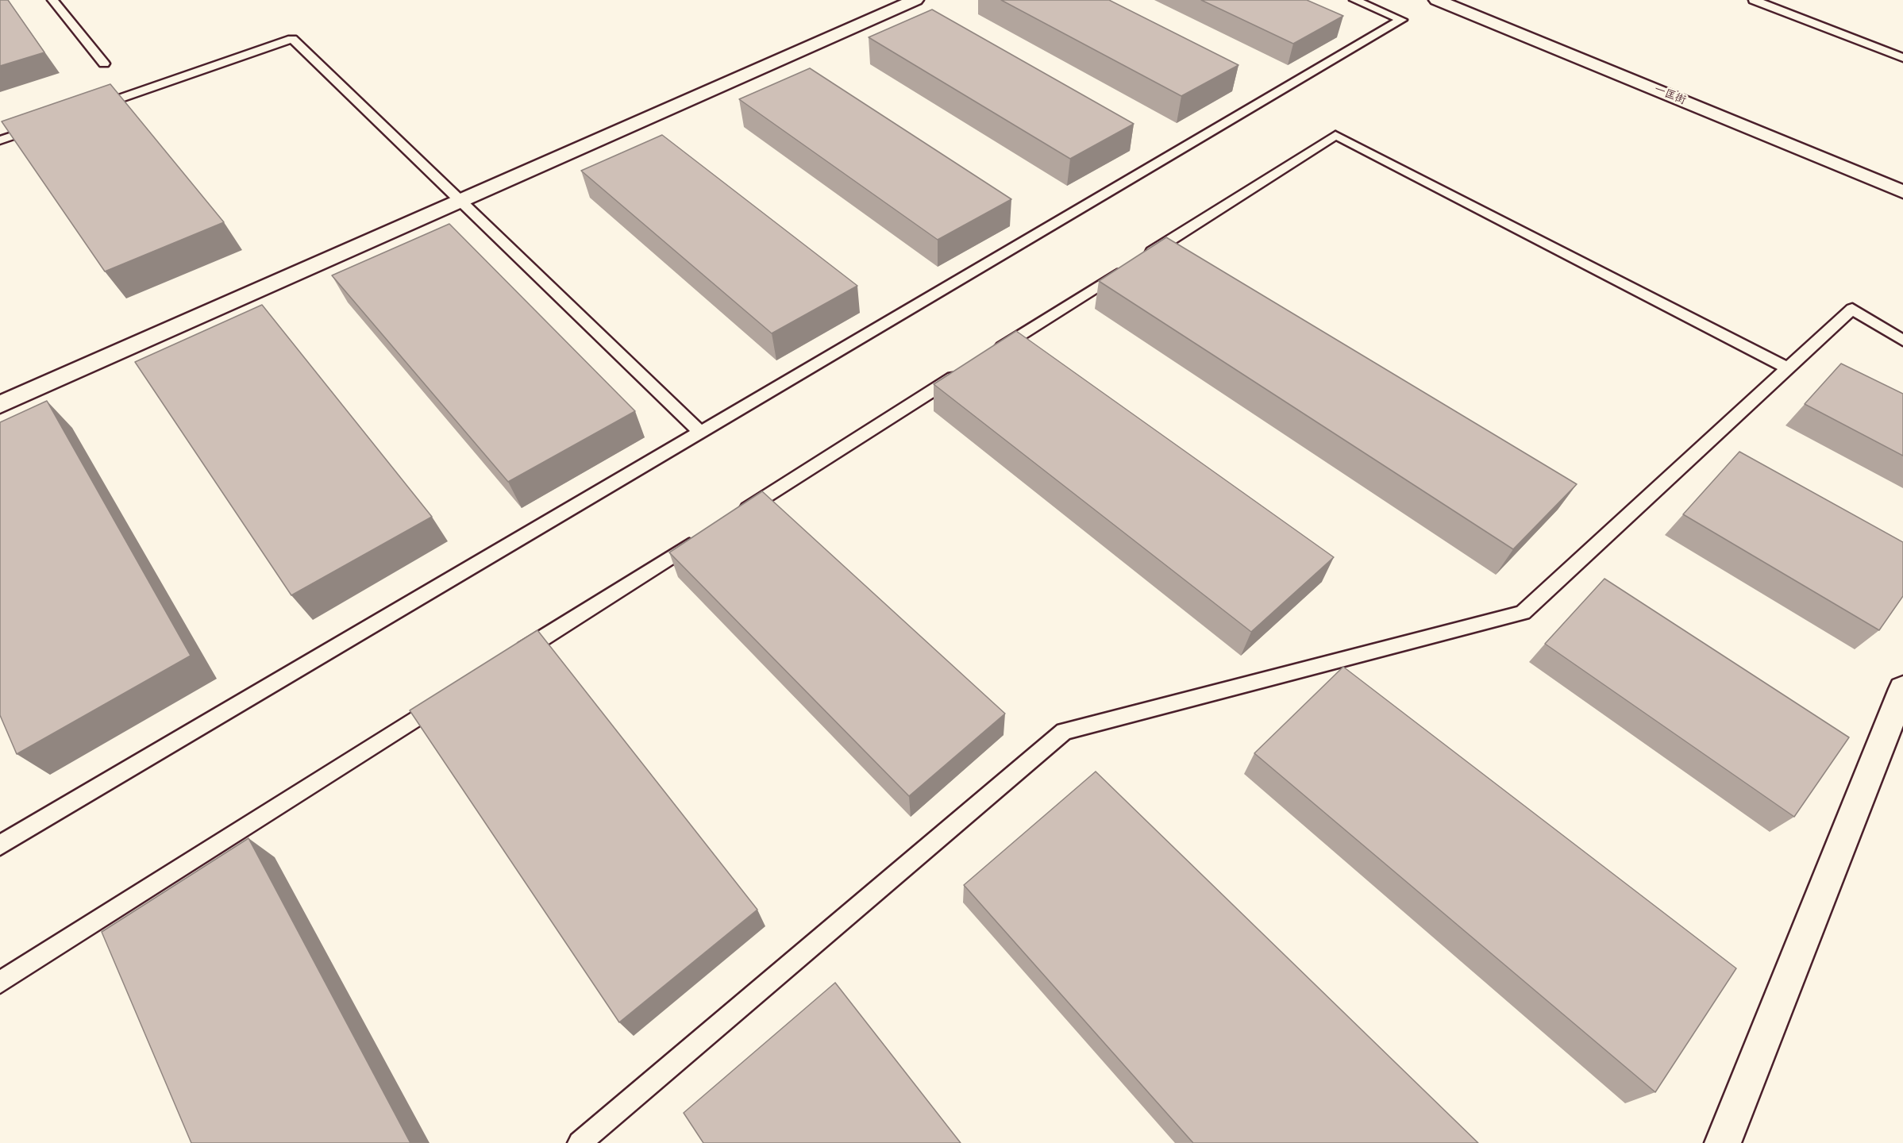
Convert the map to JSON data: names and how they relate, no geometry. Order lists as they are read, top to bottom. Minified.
{"streets":{"street":["一匡街"]}}
